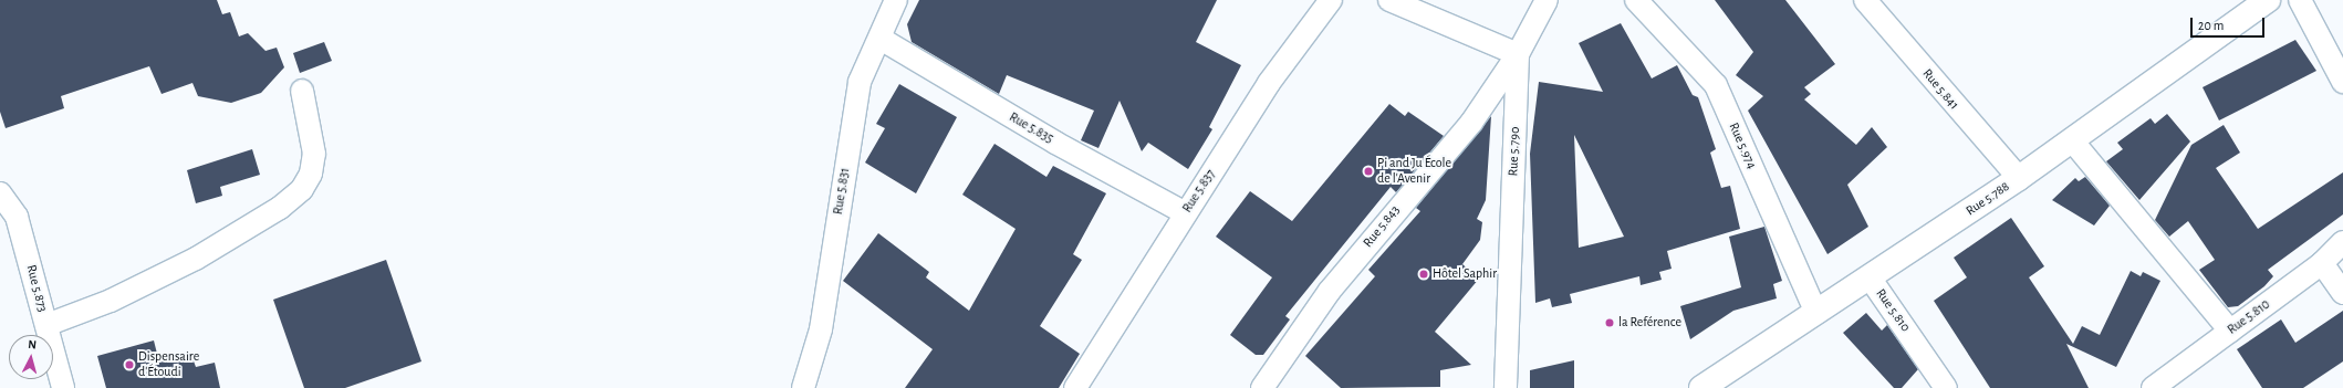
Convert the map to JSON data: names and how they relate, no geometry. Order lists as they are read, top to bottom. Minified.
{"streets":{"street":["Rue 5.841","Rue 5.835","Rue 5.974","Rue 5.790","Rue 5.831","Rue 5.837","Rue 5.788","Rue 5.843","Rue 5.873","Rue 5.810"]},"crossings":[["Rue 5.841","Rue 5.788"],["Rue 5.835","Rue 5.831"],["Rue 5.835","Rue 5.837"],["Rue 5.974","Rue 5.788"],["Rue 5.790","Rue 5.843"],["Rue 5.788","Rue 5.810"]],"places":["Pi and Ju École de l'Avenir","Hôtel Saphir","la Reférence","Dispensaire d'Étoudi"],"scale_bar":"20 m","north":"top"}
